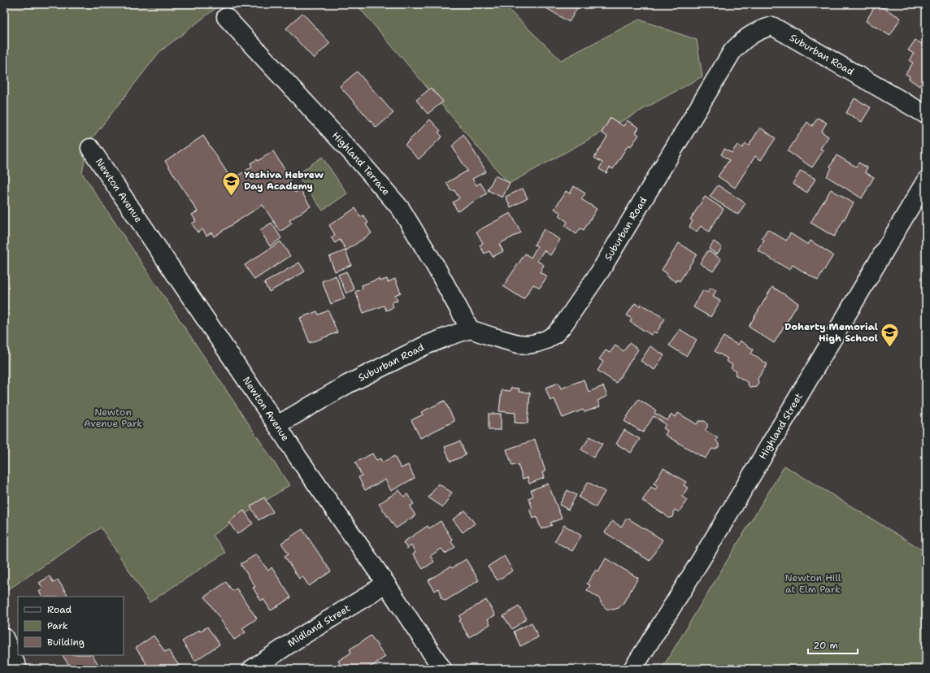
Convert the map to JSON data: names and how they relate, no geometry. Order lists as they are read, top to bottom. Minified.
{"streets":{"street":["Suburban Road","Highland Terrace","Newton Avenue","Highland Street","Midland Street"]},"crossings":[["Suburban Road","Highland Terrace"],["Suburban Road","Newton Avenue"],["Newton Avenue","Midland Street"]],"parks":["Newton Avenue Park","Newton Hill at Elm Park"],"places":{"school or university":["Yeshiva Hebrew Day Academy","Doherty Memorial High School"]},"legend":["Road","Park","Building"],"scale_bar":"20 m"}
